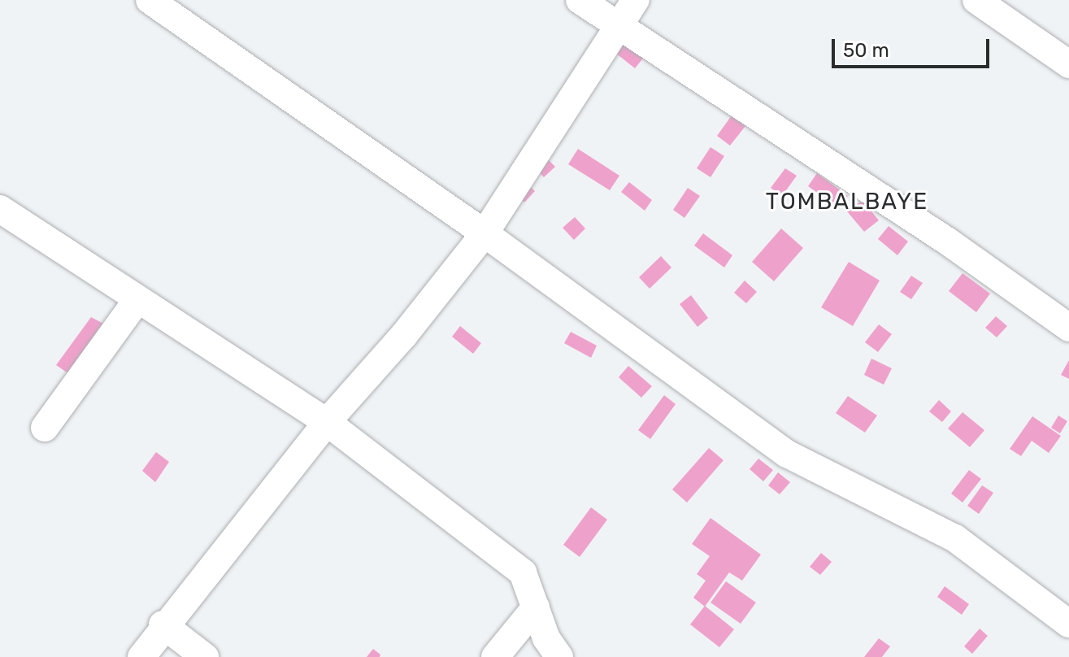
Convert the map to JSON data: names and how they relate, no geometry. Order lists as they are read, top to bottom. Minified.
{"districts":["TOMBALBAYE"],"scale_bar":"50 m"}
